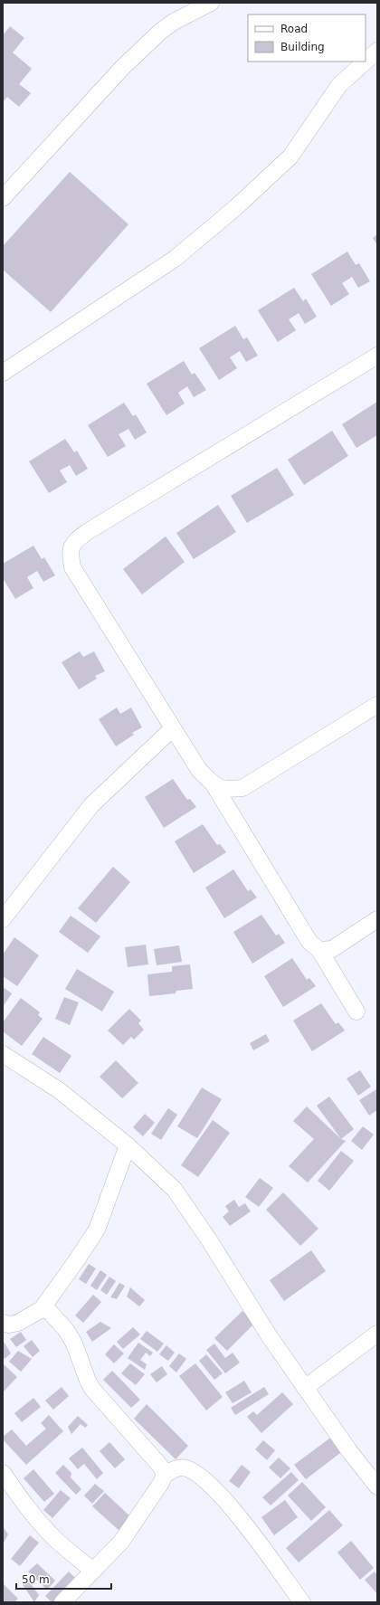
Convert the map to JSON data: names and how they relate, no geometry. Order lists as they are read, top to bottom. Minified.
{"legend":["Road","Building"],"scale_bar":"50 m"}
